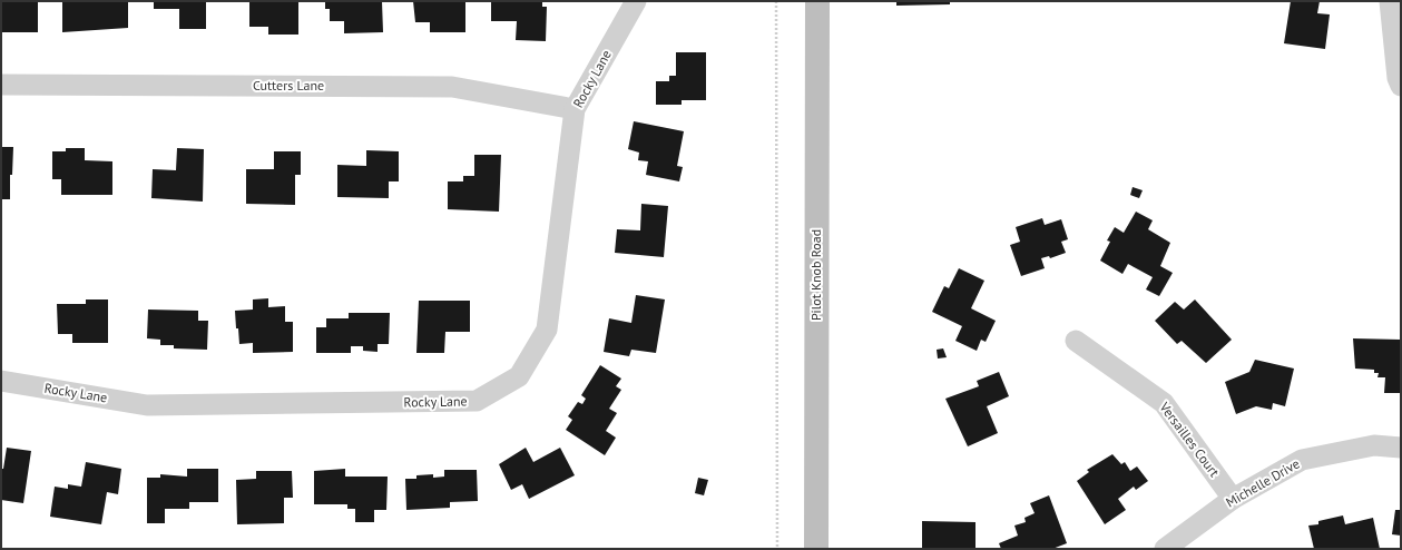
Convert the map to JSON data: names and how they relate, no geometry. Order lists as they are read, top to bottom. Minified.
{"streets":{"main road":["Pilot Knob Road"],"street":["Rocky Lane","Cutters Lane","Versailles Court","Michelle Drive"]},"crossings":[["Rocky Lane","Cutters Lane"],["Versailles Court","Michelle Drive"]]}
